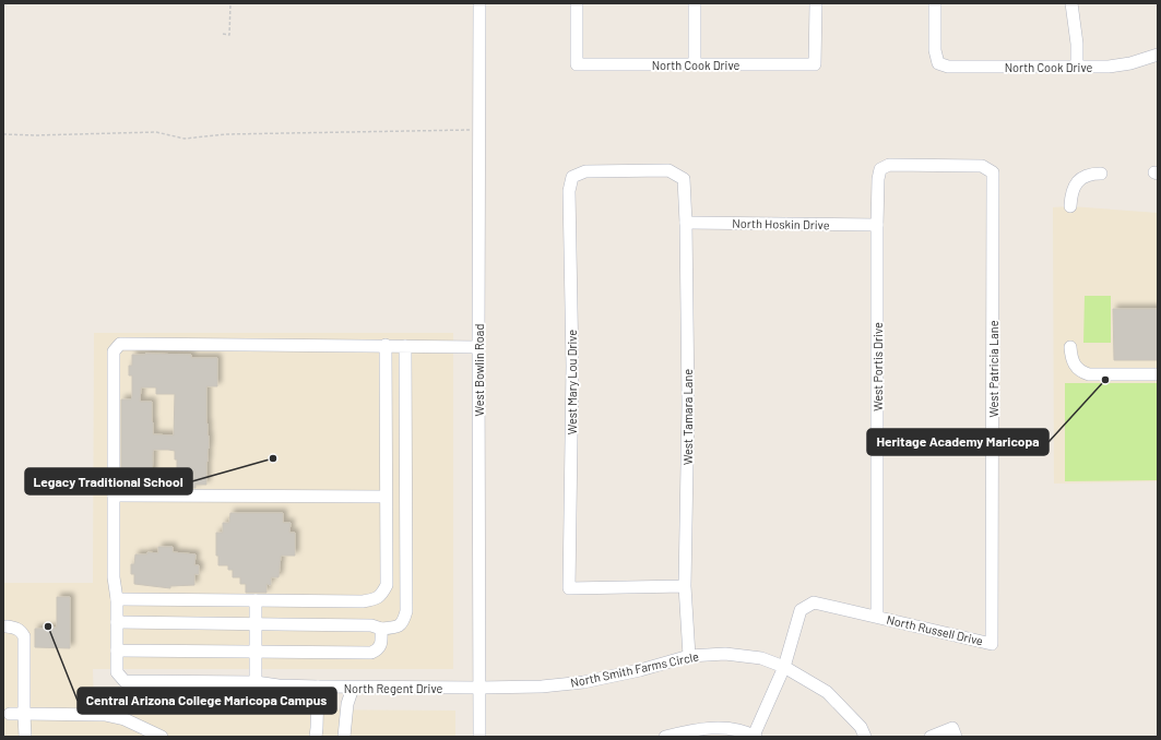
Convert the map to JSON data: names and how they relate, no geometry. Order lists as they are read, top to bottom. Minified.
{"streets":{"street":["North Cook Drive","North Hoskin Drive","West Portis Drive","West Patricia Lane","West Bowlin Road","West Mary Lou Drive","West Tamara Lane","North Russell Drive","North Smith Farms Circle","North Regent Drive"]},"crossings":[["North Hoskin Drive","West Portis Drive"],["North Hoskin Drive","West Tamara Lane"],["West Portis Drive","West Patricia Lane"],["West Portis Drive","North Russell Drive"],["West Patricia Lane","North Russell Drive"],["West Bowlin Road","North Smith Farms Circle"],["West Bowlin Road","North Regent Drive"],["West Mary Lou Drive","West Tamara Lane"],["West Tamara Lane","North Smith Farms Circle"],["North Russell Drive","North Smith Farms Circle"],["North Smith Farms Circle","North Regent Drive"]],"places":["Heritage Academy Maricopa","Legacy Traditional School","Central Arizona College Maricopa Campus"]}
